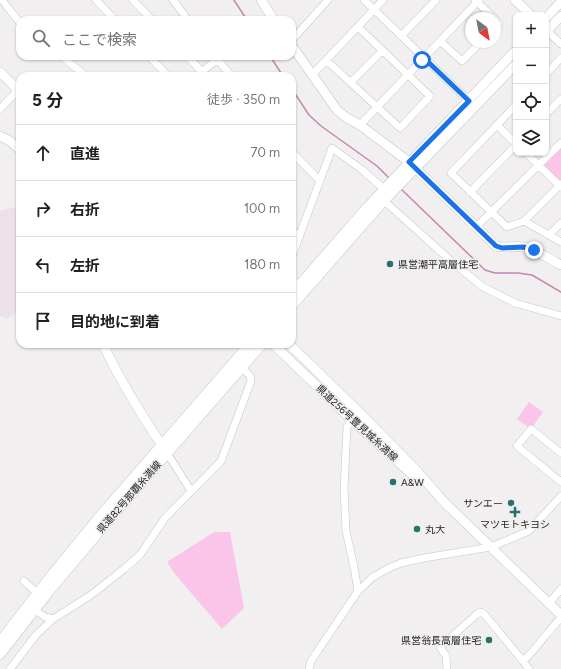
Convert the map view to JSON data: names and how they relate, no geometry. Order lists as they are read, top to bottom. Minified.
{"streets":{"main road":["県道82号那覇糸満線"],"street":["県道256号豊見城糸満線"]},"places":{"other":["県営潮平高層住宅","A&W","サンエー","丸大","県営翁長高層住宅"],"health":["マツモトキヨシ"]},"north":"bottom right","page":{"map_buttons":["+","−"],"search":"ここで検索","heading":["5 分","徒歩 · 350 m"],"list":[["直進","70 m"],["右折","100 m"],["左折","180 m"],"目的地に到着"]}}
